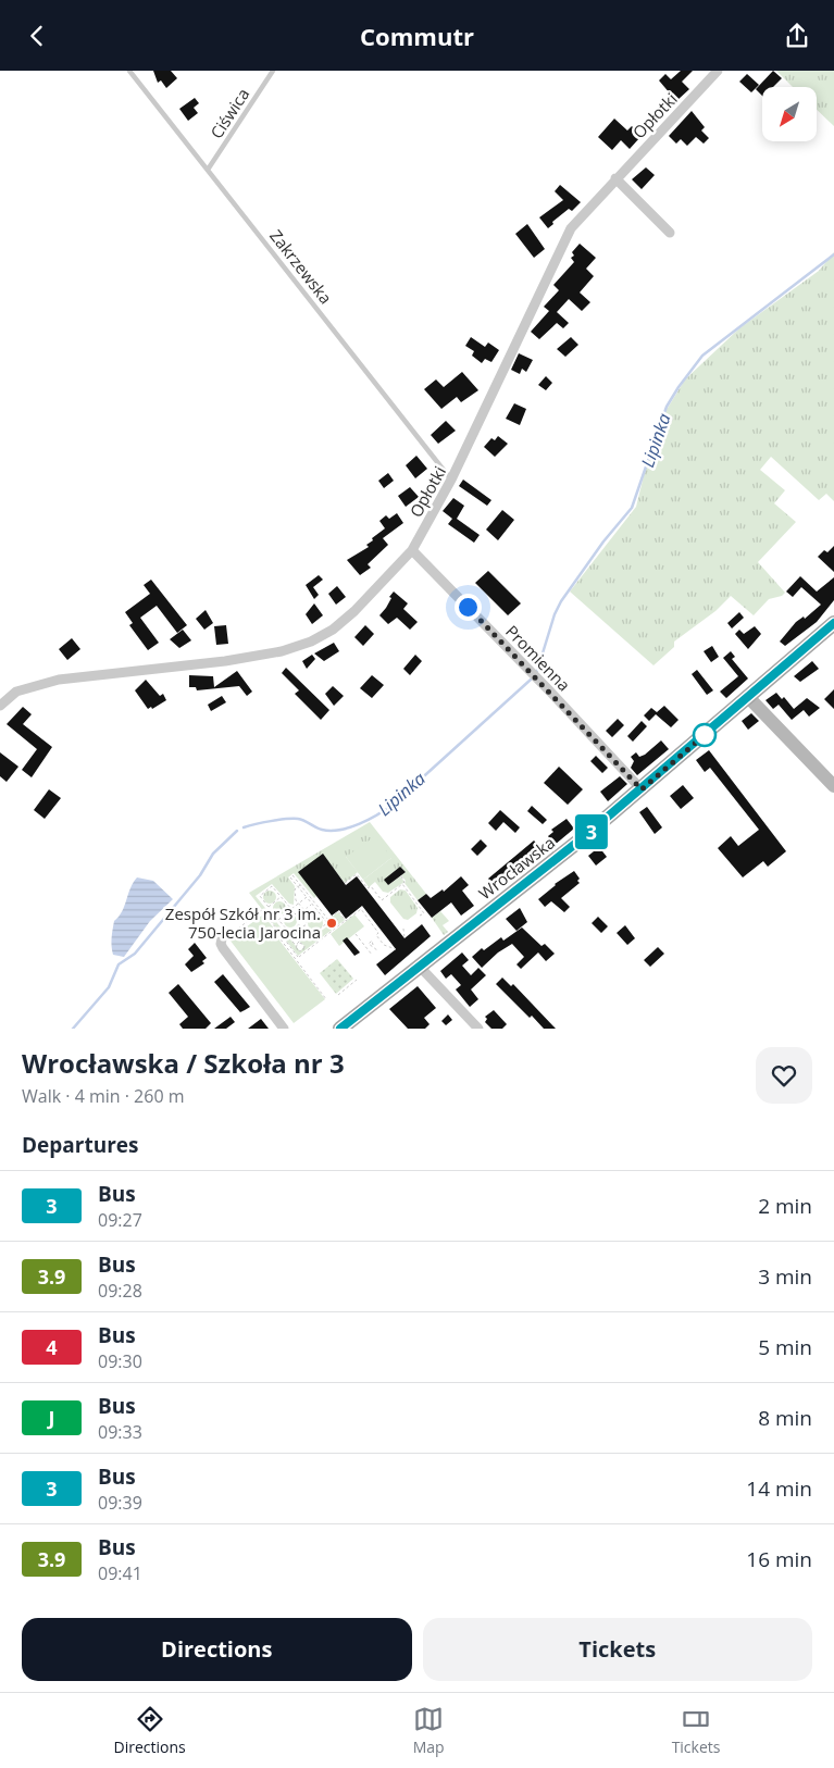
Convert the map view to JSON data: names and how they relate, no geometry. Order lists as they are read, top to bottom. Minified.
{"streets":{"main road":["Wrocławska"],"street":["Opłotki","Promienna"],"lane":["Ciświca","Zakrzewska"]},"crossings":[["Ciświca","Zakrzewska"],["Opłotki","Zakrzewska"],["Opłotki","Promienna"],["Promienna","Wrocławska"]],"water":["Lipinka"],"places":["Zespół Szkół nr 3 im. 750-lecia Jarocina"],"lines":["bus line 3"],"north":"bottom left","page":{"header":"Commutr","on_map":"3","heading":[["Wrocławska / Szkoła nr 3","Walk · 4 min · 260 m"],"Departures"],"list":[{"mark":"3","name":"Bus","note":"09:27","value":"2 min"},{"mark":"3.9","name":"Bus","note":"09:28","value":"3 min"},{"mark":"4","name":"Bus","note":"09:30","value":"5 min"},{"mark":"J","name":"Bus","note":"09:33","value":"8 min"},{"mark":"3","name":"Bus","note":"09:39","value":"14 min"},{"mark":"3.9","name":"Bus","note":"09:41","value":"16 min"}],"buttons":["Directions","Tickets"],"tabs":["Directions","Map","Tickets"]}}
